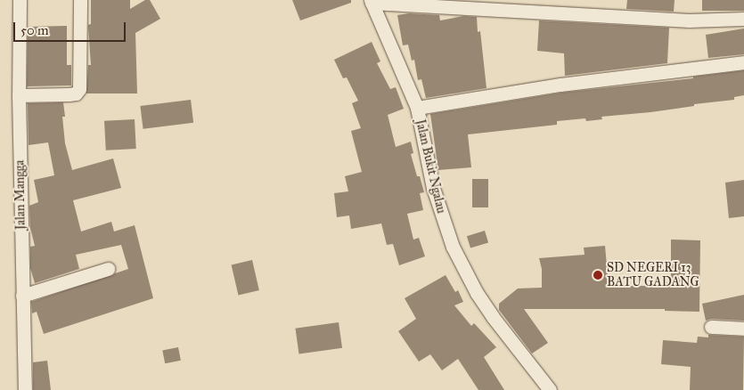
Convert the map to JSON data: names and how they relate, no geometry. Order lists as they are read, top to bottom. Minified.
{"streets":{"street":["Jalan Bukit Ngalau","Jalan Mangga"]},"places":["SD NEGERI 13 BATU GADANG"],"scale_bar":"50 m"}
